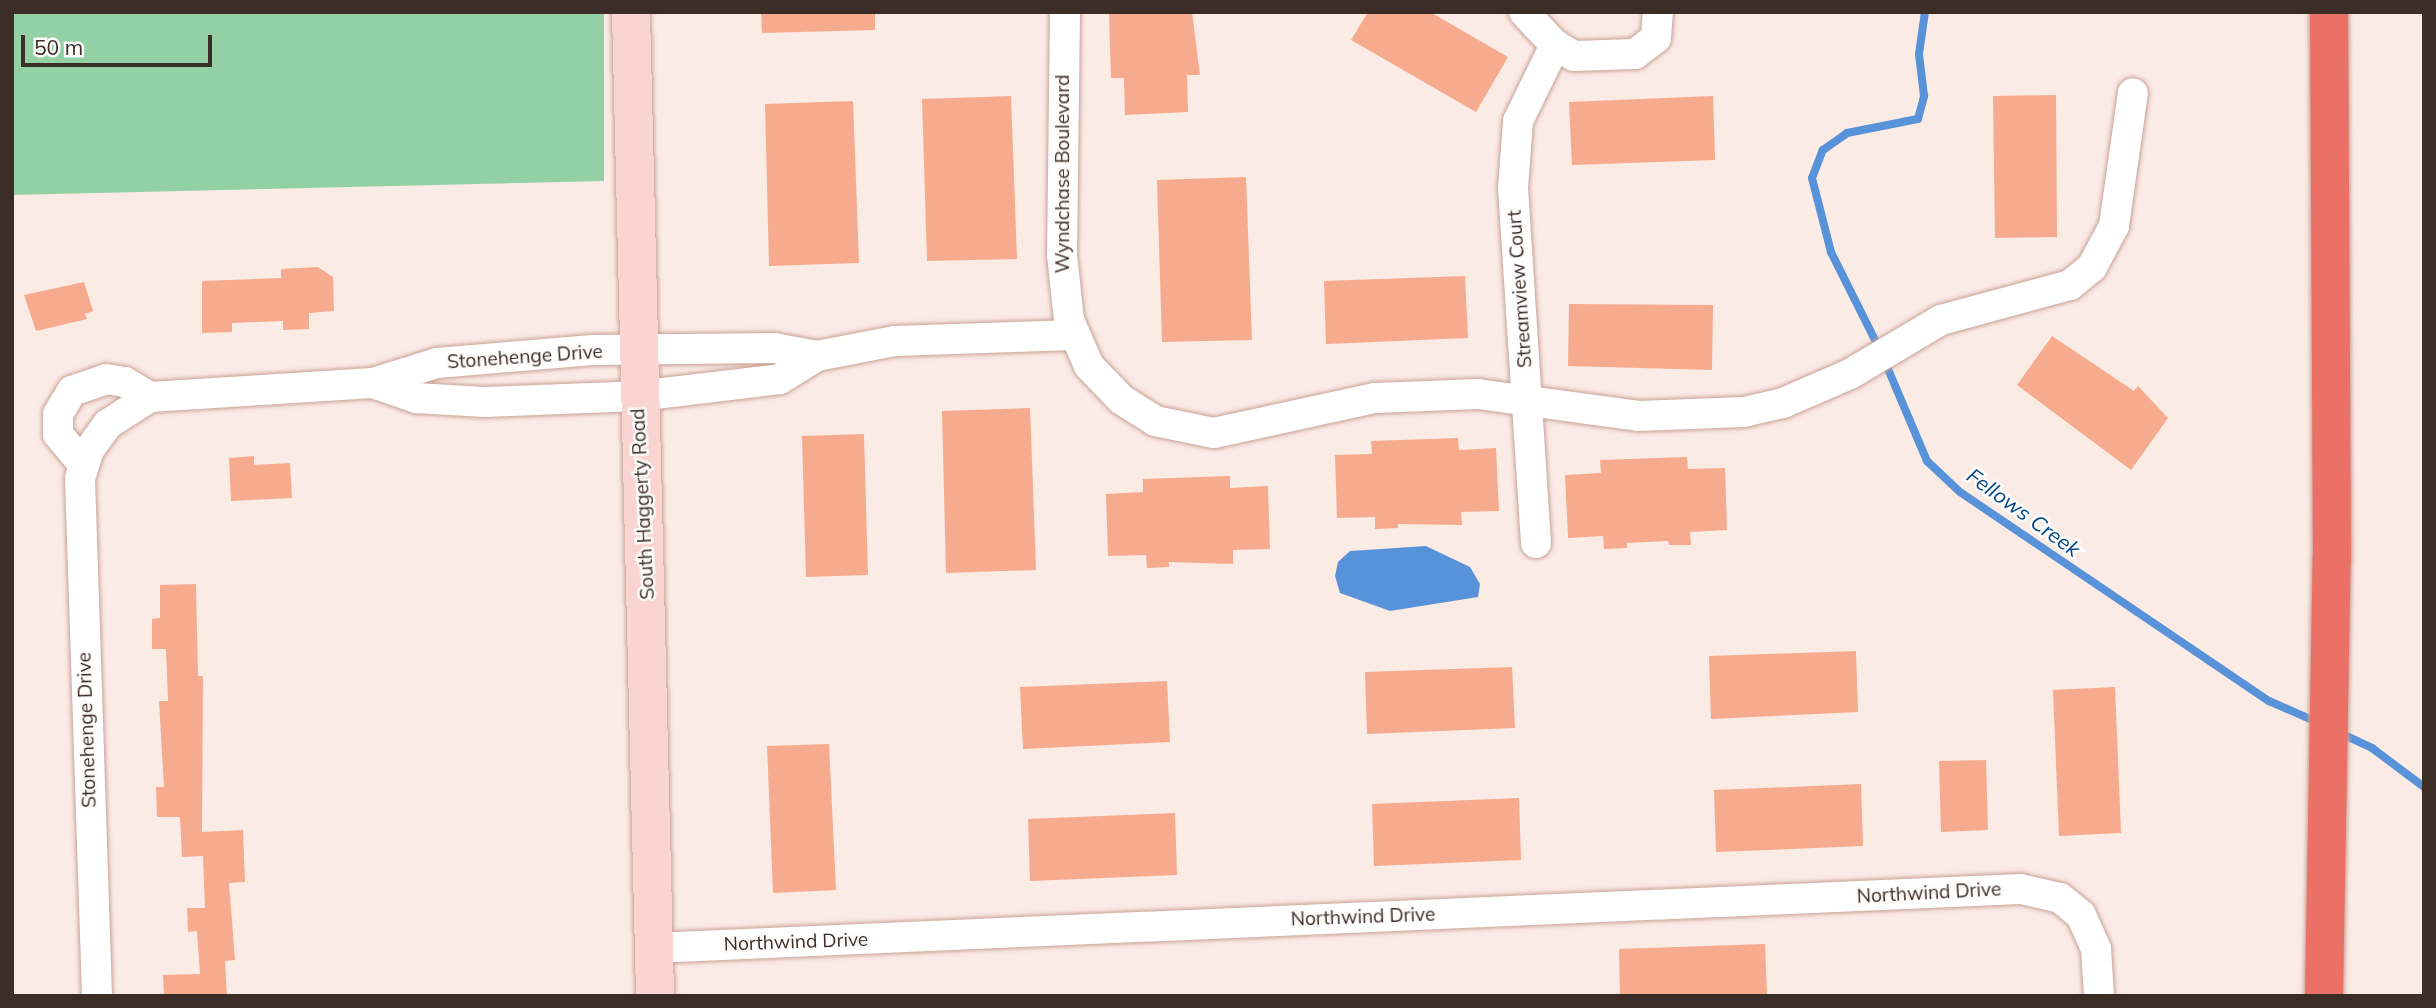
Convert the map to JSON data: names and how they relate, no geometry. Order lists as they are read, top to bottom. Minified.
{"streets":{"main road":["South Haggerty Road"],"street":["Wyndchase Boulevard","Streamview Court","Stonehenge Drive","Northwind Drive"]},"crossings":[["Wyndchase Boulevard","Streamview Court"],["Stonehenge Drive","South Haggerty Road"],["South Haggerty Road","Northwind Drive"]],"water":["Fellows Creek"],"scale_bar":"50 m"}
